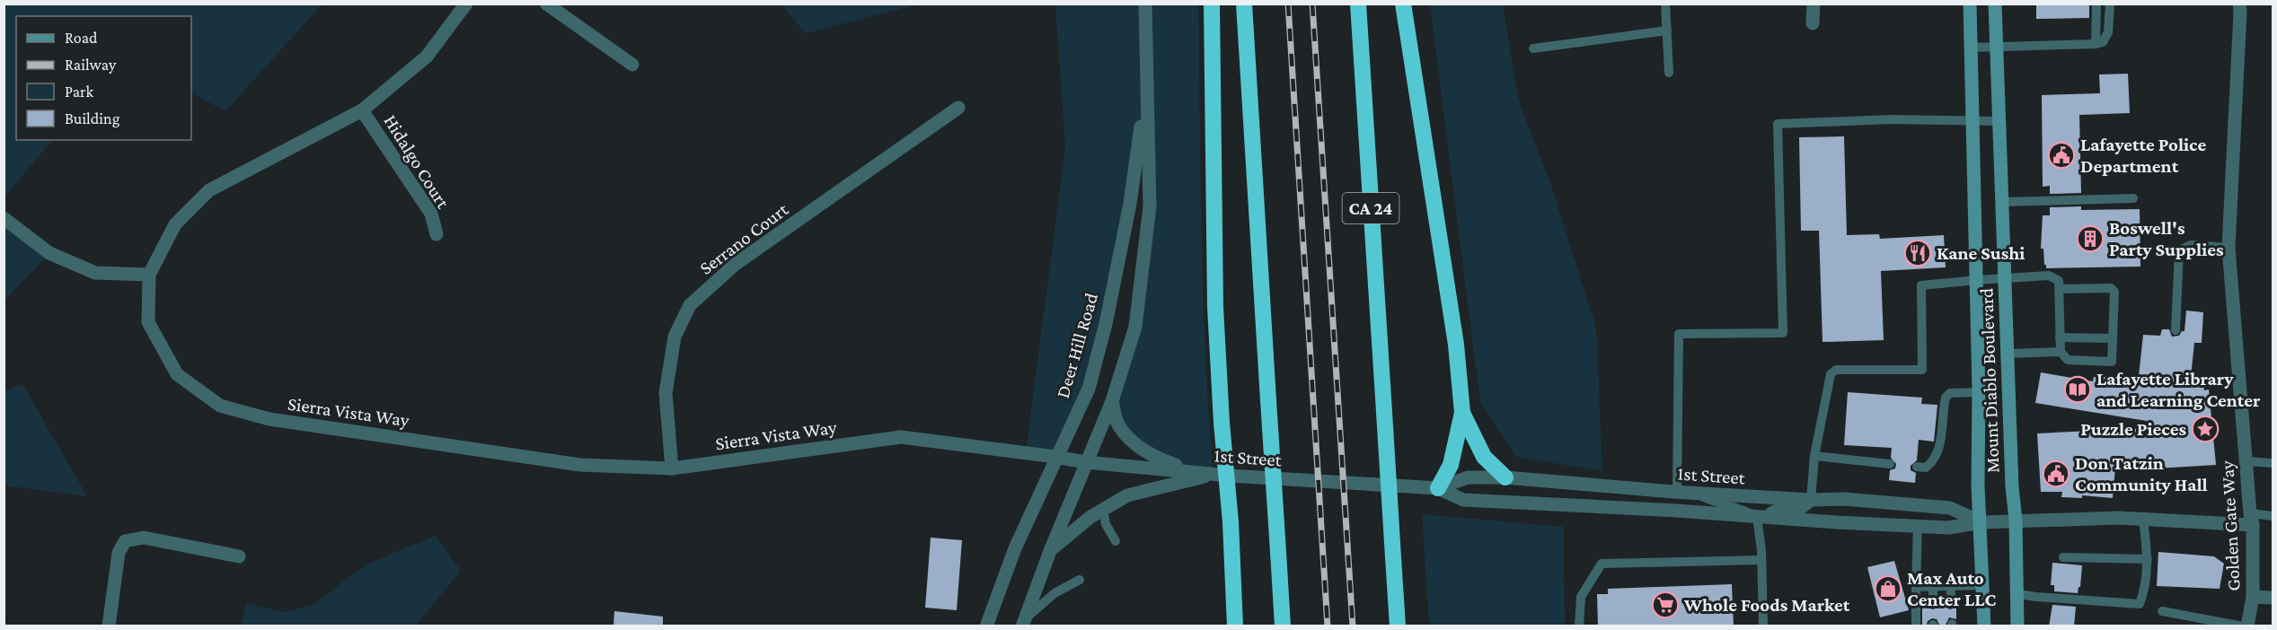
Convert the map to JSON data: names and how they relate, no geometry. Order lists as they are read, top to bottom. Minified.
{"streets":{"highway":["CA 24"],"main road":["Mount Diablo Boulevard"],"street":["Hidalgo Court","Serrano Court","Deer Hill Road","Sierra Vista Way","1st Street","Golden Gate Way"]},"crossings":[["Hidalgo Court","Sierra Vista Way"],["Serrano Court","Sierra Vista Way"],["Deer Hill Road","Sierra Vista Way"],["Deer Hill Road","1st Street"],["Mount Diablo Boulevard","1st Street"],["Sierra Vista Way","1st Street"],["1st Street","Golden Gate Way"]],"places":{"public building":["Lafayette Police Department","Don Tatzin Community Hall"],"building":["Boswell's Party Supplies"],"restaurant":["Kane Sushi"],"library":["Lafayette Library and Learning Center"],"place":["Puzzle Pieces"],"shop":["Max Auto Center LLC"],"supermarket":["Whole Foods Market"]},"legend":["Road","Railway","Park","Building"]}
